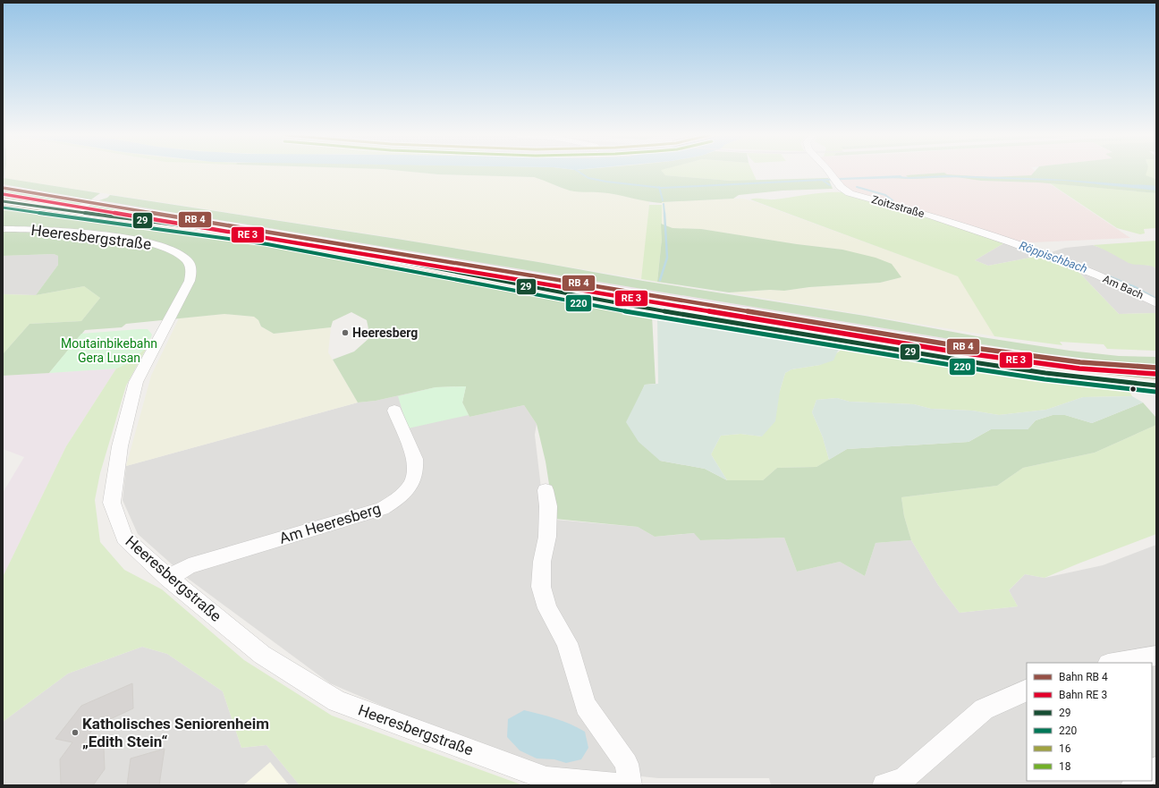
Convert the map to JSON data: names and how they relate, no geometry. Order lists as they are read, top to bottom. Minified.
{"streets":{"street":["Zoitzstraße","Heeresbergstraße","Am Bach","Am Heeresberg"]},"crossings":[["Zoitzstraße","Am Bach"],["Heeresbergstraße","Am Heeresberg"]],"water":["Röppischbach"],"parks":["Moutainbikebahn Gera Lusan"],"places":["Heeresberg","Katholisches Seniorenheim „Edith Stein“"],"lines":["transit line 29","transit line 220"],"legend":["Bahn RB 4","Bahn RE 3","29","220","16","18"]}
